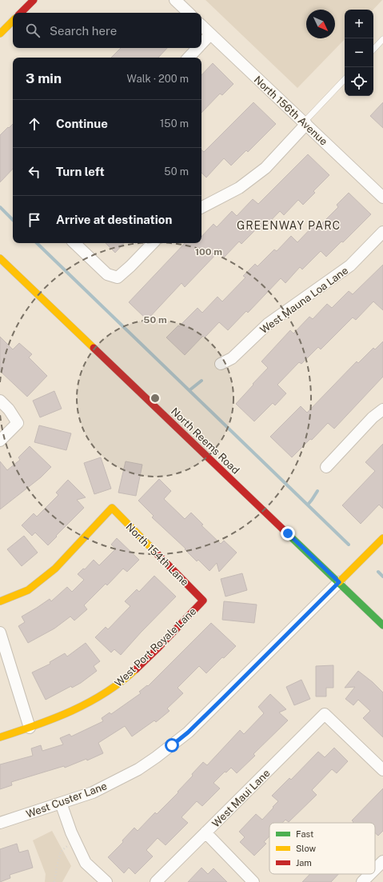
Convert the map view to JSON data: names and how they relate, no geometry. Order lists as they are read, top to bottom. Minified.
{"streets":{"street":["North 156th Avenue","West Mauna Loa Lane","North Reems Road","North 154th Lane","West Port Royale Lane","West Maui Lane","West Custer Lane"]},"crossings":[["North Reems Road","West Custer Lane"],["North 154th Lane","West Port Royale Lane"]],"districts":["GREENWAY PARC"],"legend":["Fast","Slow","Jam"],"north":"bottom right","page":{"map_buttons":["+","−"],"search":"Search here","heading":["3 min","Walk · 200 m"],"list":[["Continue","150 m"],["Turn left","50 m"],"Arrive at destination"]},"rings":["100 m","50 m"]}
